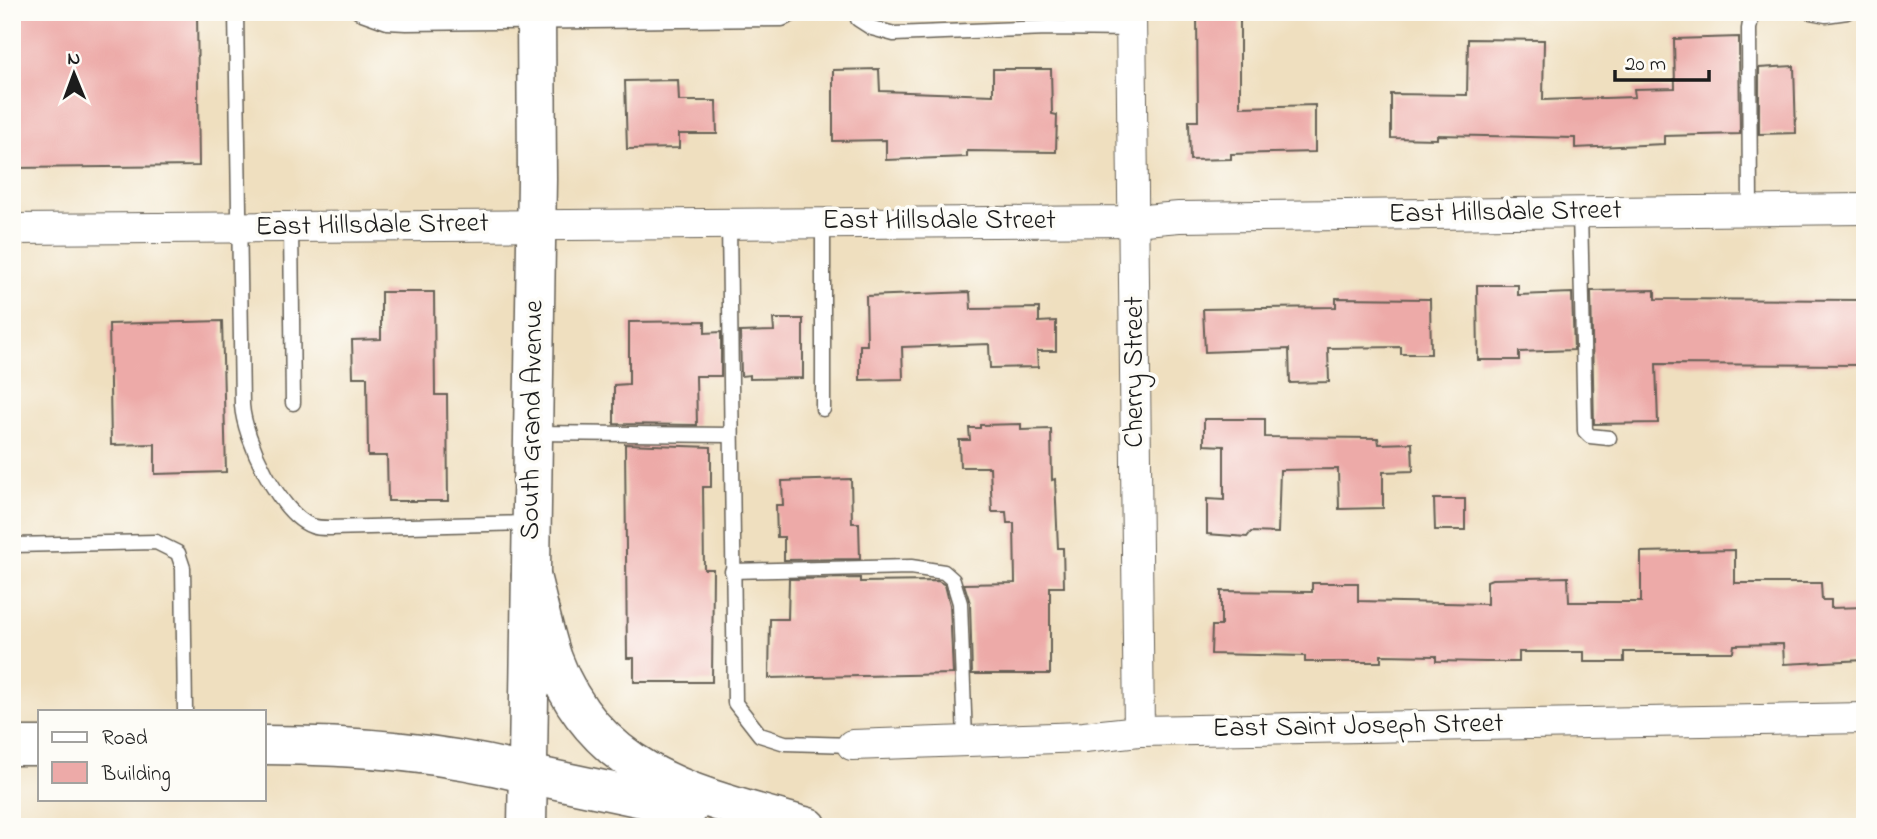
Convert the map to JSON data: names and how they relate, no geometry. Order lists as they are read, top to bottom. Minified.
{"streets":{"main road":["South Grand Avenue"],"street":["East Hillsdale Street","Cherry Street","East Saint Joseph Street"]},"crossings":[["East Hillsdale Street","Cherry Street"],["East Hillsdale Street","South Grand Avenue"],["Cherry Street","East Saint Joseph Street"]],"legend":["Road","Building"],"scale_bar":"20 m","north":"top"}
